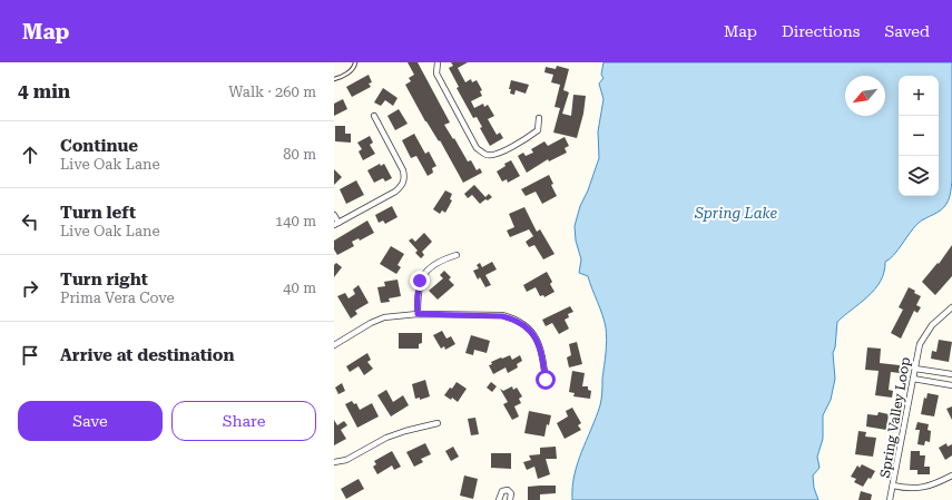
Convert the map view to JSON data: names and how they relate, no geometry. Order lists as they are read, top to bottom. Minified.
{"streets":{"street":["Spring Valley Loop"]},"water":["Spring Lake"],"north":"bottom left","page":{"header":"Map","nav":["Map","Directions","Saved"],"heading":["4 min","Walk · 260 m"],"map_buttons":["+","−"],"list":[["Continue","Live Oak Lane","80 m"],["Turn left","Live Oak Lane","140 m"],["Turn right","Prima Vera Cove","40 m"],"Arrive at destination"],"buttons":["Save","Share"]}}
